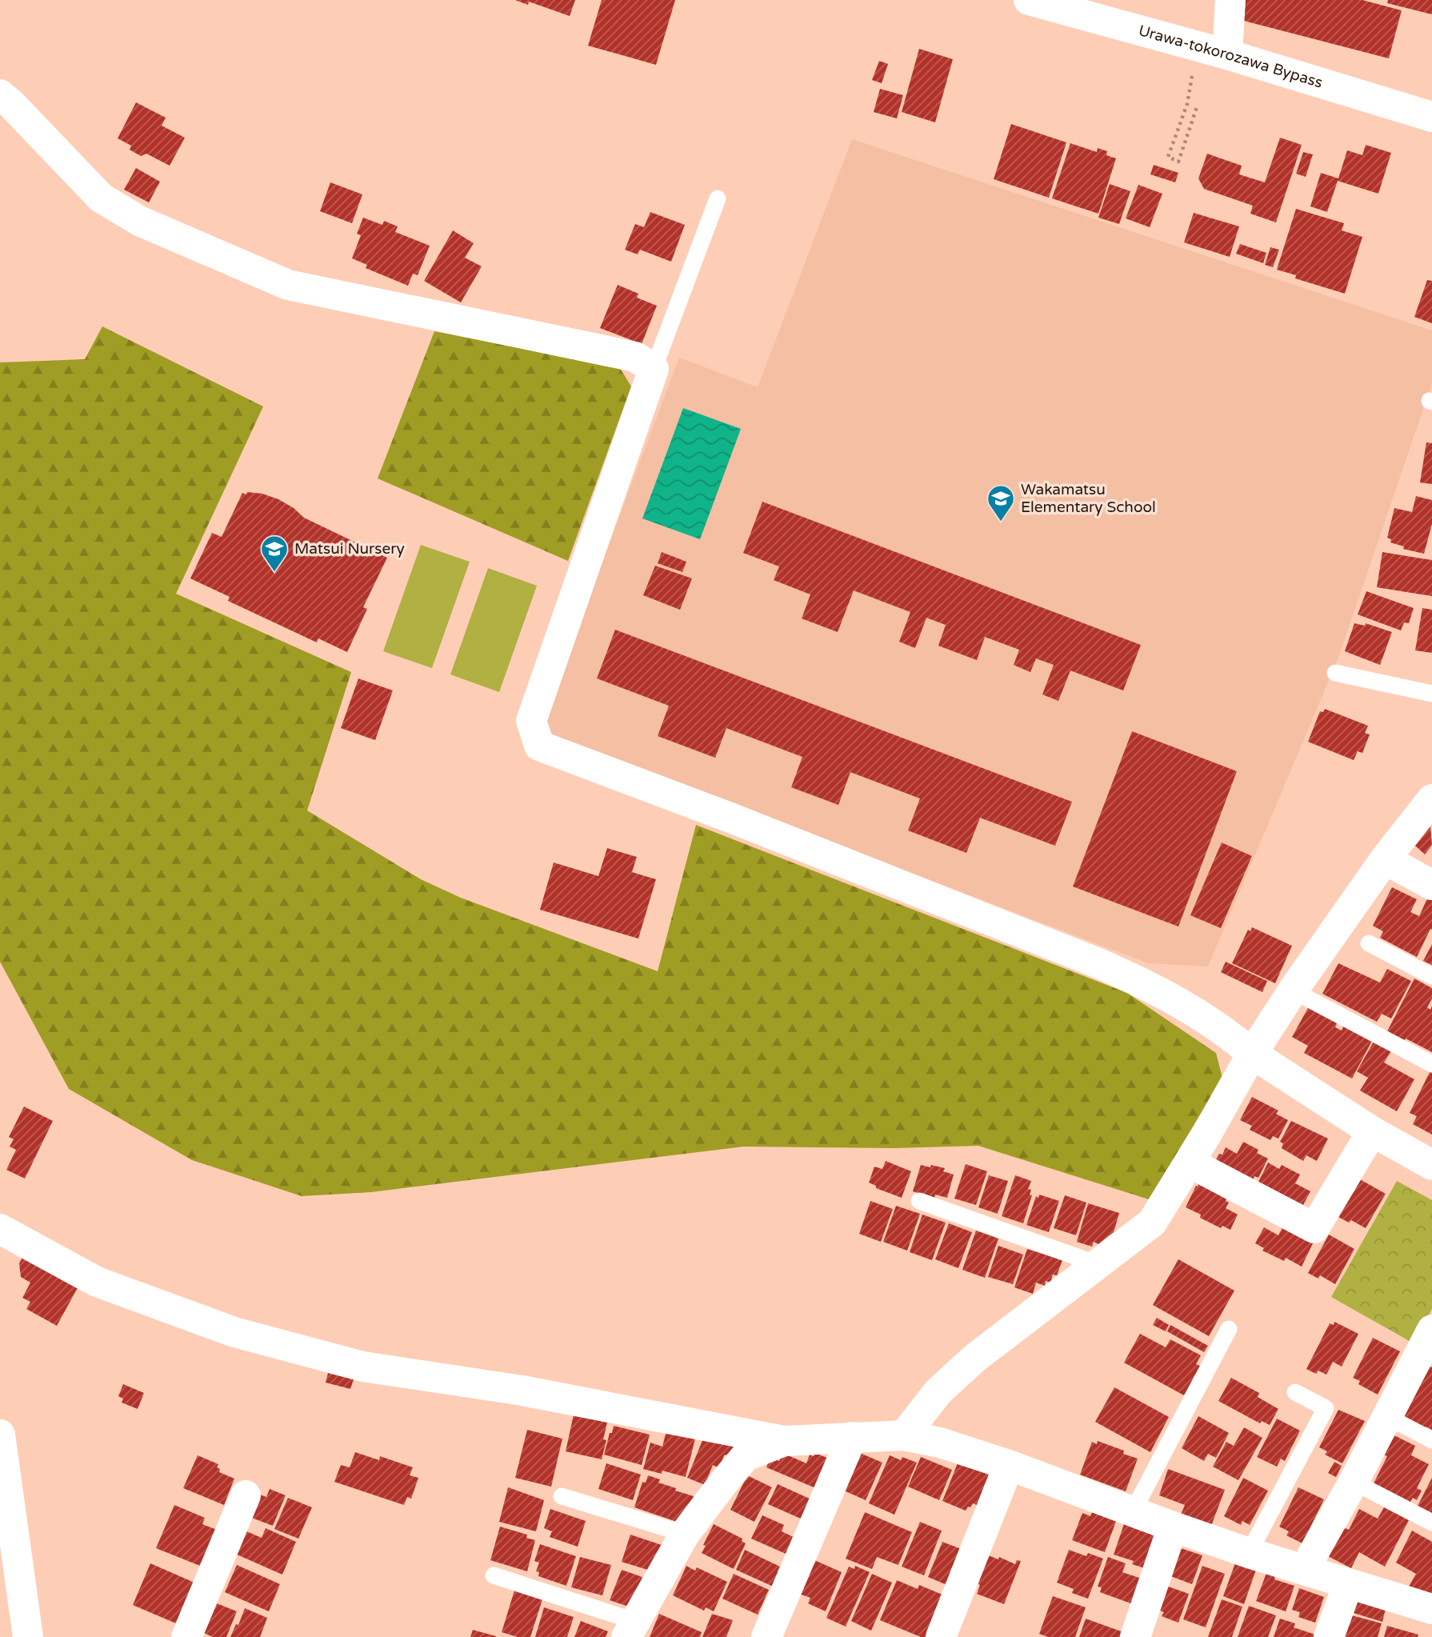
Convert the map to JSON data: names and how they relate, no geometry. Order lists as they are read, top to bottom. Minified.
{"streets":{"main road":["Urawa-tokorozawa Bypass"]},"places":{"school or university":["Wakamatsu Elementary School","Matsui Nursery"]}}
